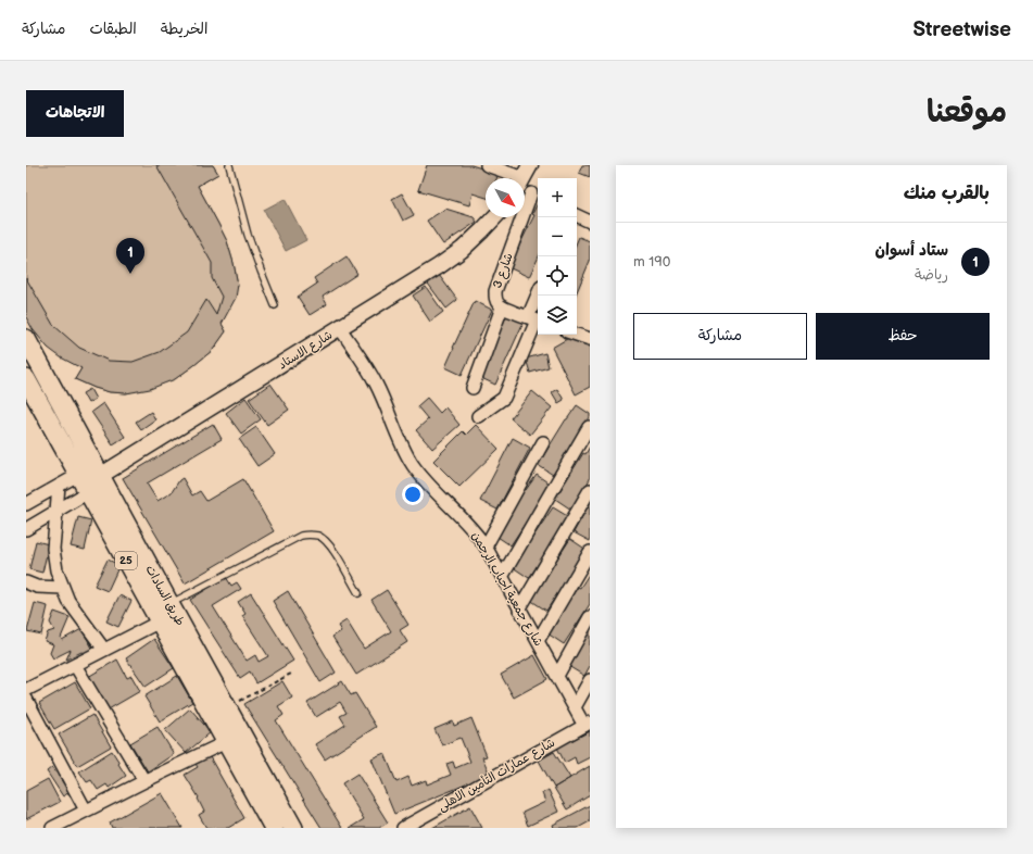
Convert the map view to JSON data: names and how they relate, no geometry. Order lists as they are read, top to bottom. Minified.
{"streets":{"main road":["25","طريق السادات"],"street":["شارع 3","شارع الاستاد","شارع جمعية احباب الرحمن","شارع عمارات التأمين الاهلى"]},"crossings":[["شارع الاستاد","شارع جمعية احباب الرحمن"],["شارع الاستاد","طريق السادات"],["شارع جمعية احباب الرحمن","شارع عمارات التأمين الاهلى"]],"north":"bottom right","page":{"header":"Streetwise","nav":["الخريطة","الطبقات","مشاركة"],"title":"موقعنا","buttons":["الاتجاهات",["حفظ","مشاركة"]],"heading":"بالقرب منك","map_buttons":["+","−"],"list":[{"mark":"1","name":"ستاد أسوان","note":"رياضة","value":"190 m"}],"pins":"1"}}
